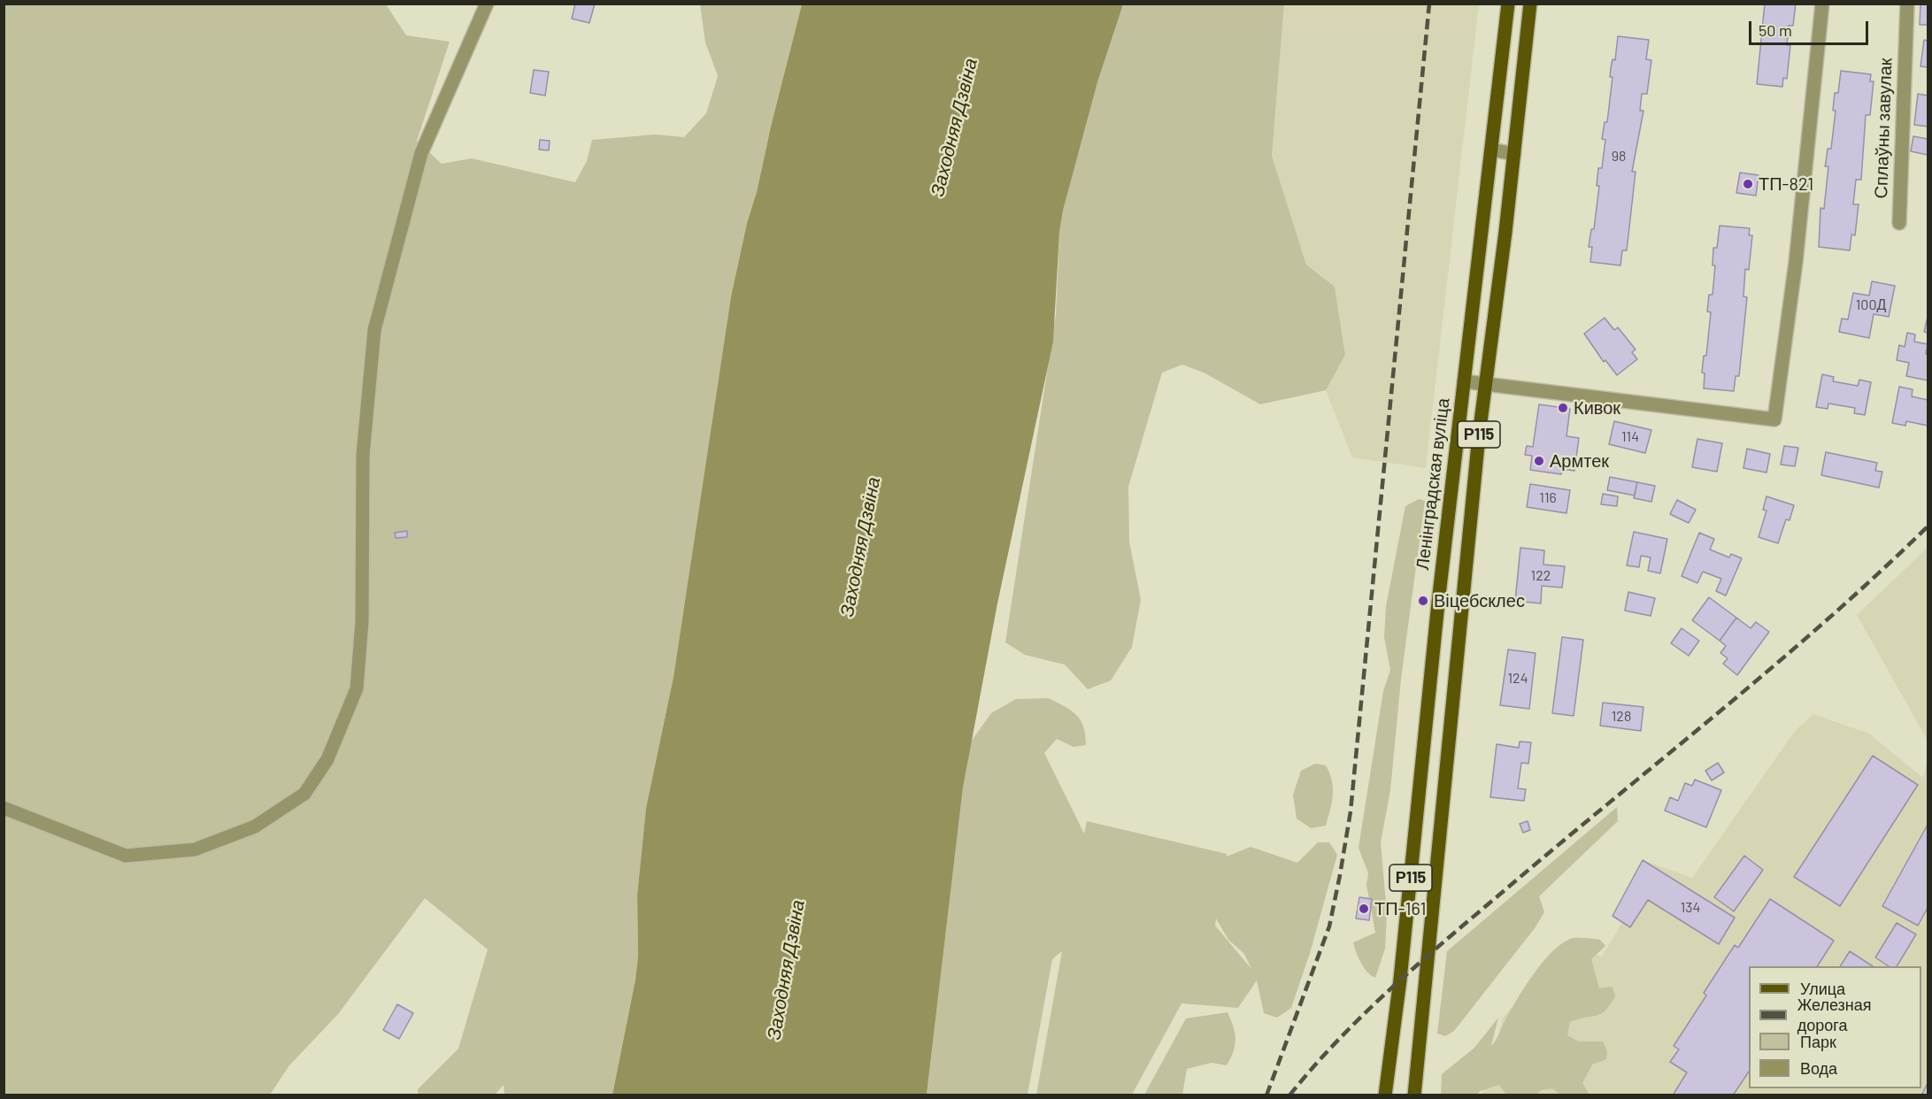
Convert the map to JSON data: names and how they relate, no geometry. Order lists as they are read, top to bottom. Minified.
{"streets":{"main road":["Р115","Ленінградская вуліца"],"street":["Сплаўны завулак"]},"water":["Заходняя Дзвіна"],"places":["ТП-821","Кивок","Армтек","Віцебсклес","ТП-161"],"house_numbers":["98","100Д","114","116","122","124","128","134"],"legend":["Улица","Железная дорога","Парк","Вода"],"scale_bar":"50 m"}
